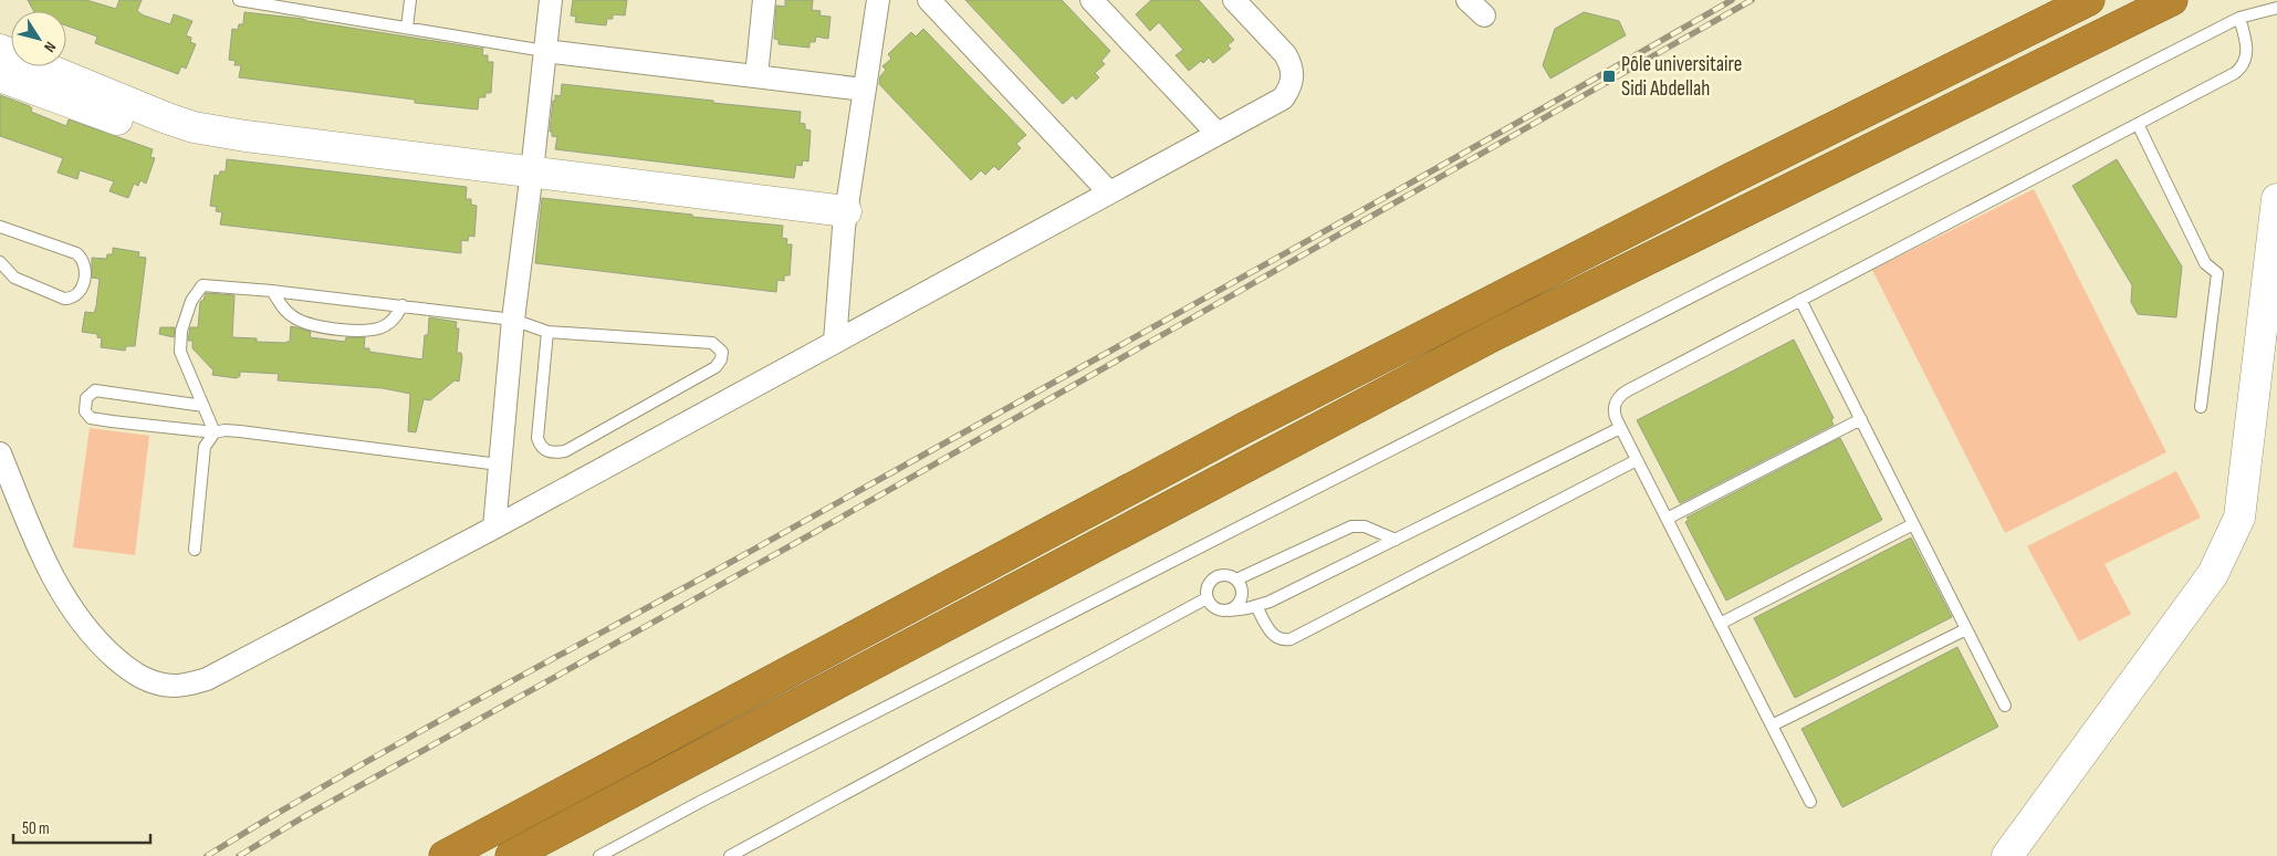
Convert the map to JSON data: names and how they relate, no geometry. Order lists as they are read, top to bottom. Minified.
{"places":{"transit":["Pôle universitaire Sidi Abdellah"]},"scale_bar":"50 m","north":"bottom right"}
